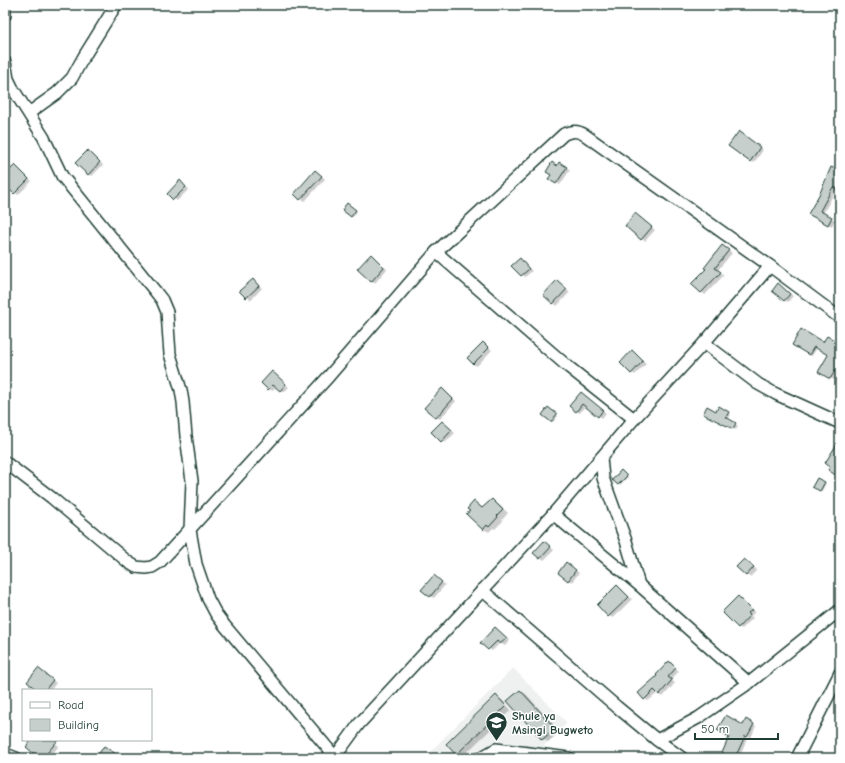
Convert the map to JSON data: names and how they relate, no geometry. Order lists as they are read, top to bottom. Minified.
{"places":{"school or university":["Shule ya Msingi Bugweto"]},"legend":["Road","Building"],"scale_bar":"50 m"}
